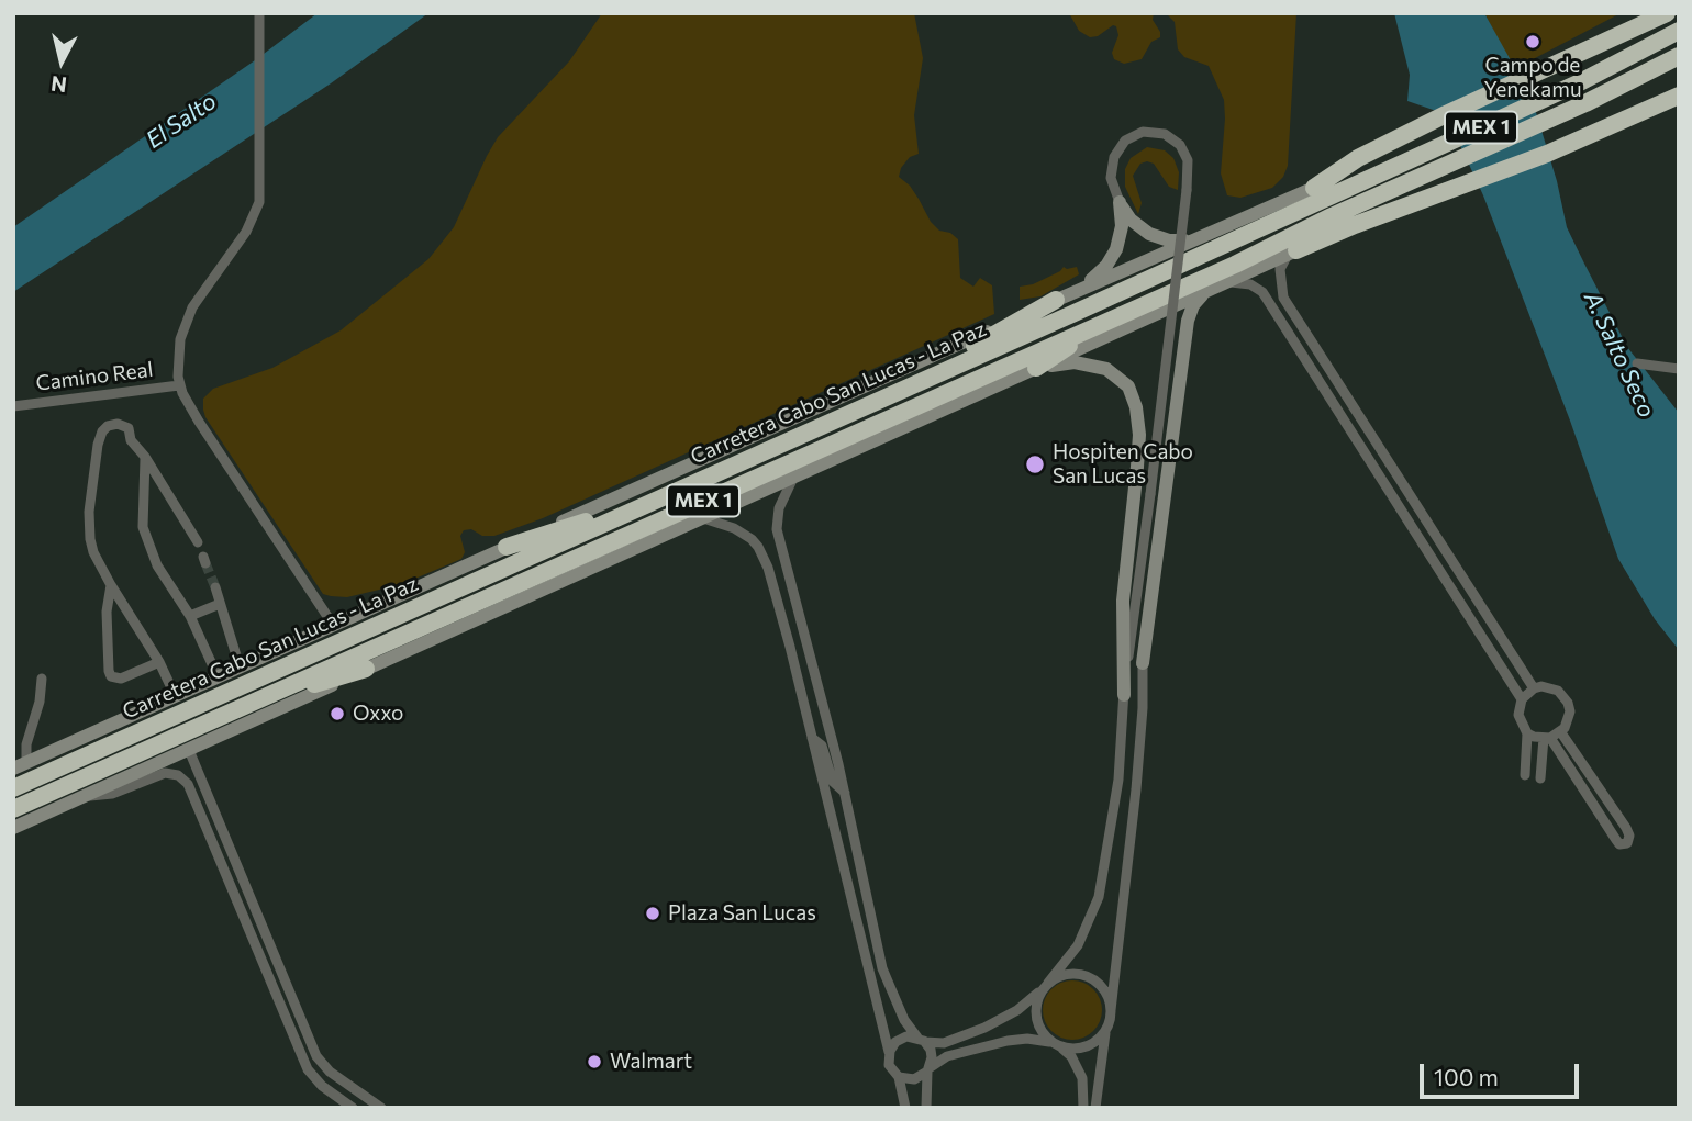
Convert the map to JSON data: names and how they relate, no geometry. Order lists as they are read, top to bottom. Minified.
{"streets":{"highway":["MEX 1","Carretera Cabo San Lucas - La Paz"],"street":["Camino Real"]},"crossings":[["MEX 1","Carretera Cabo San Lucas - La Paz"]],"water":["El Salto","A. Salto Seco"],"places":["Campo de Yenekamu","Hospiten Cabo San Lucas","Oxxo","Plaza San Lucas","Walmart"],"scale_bar":"100 m","north":"bottom"}
